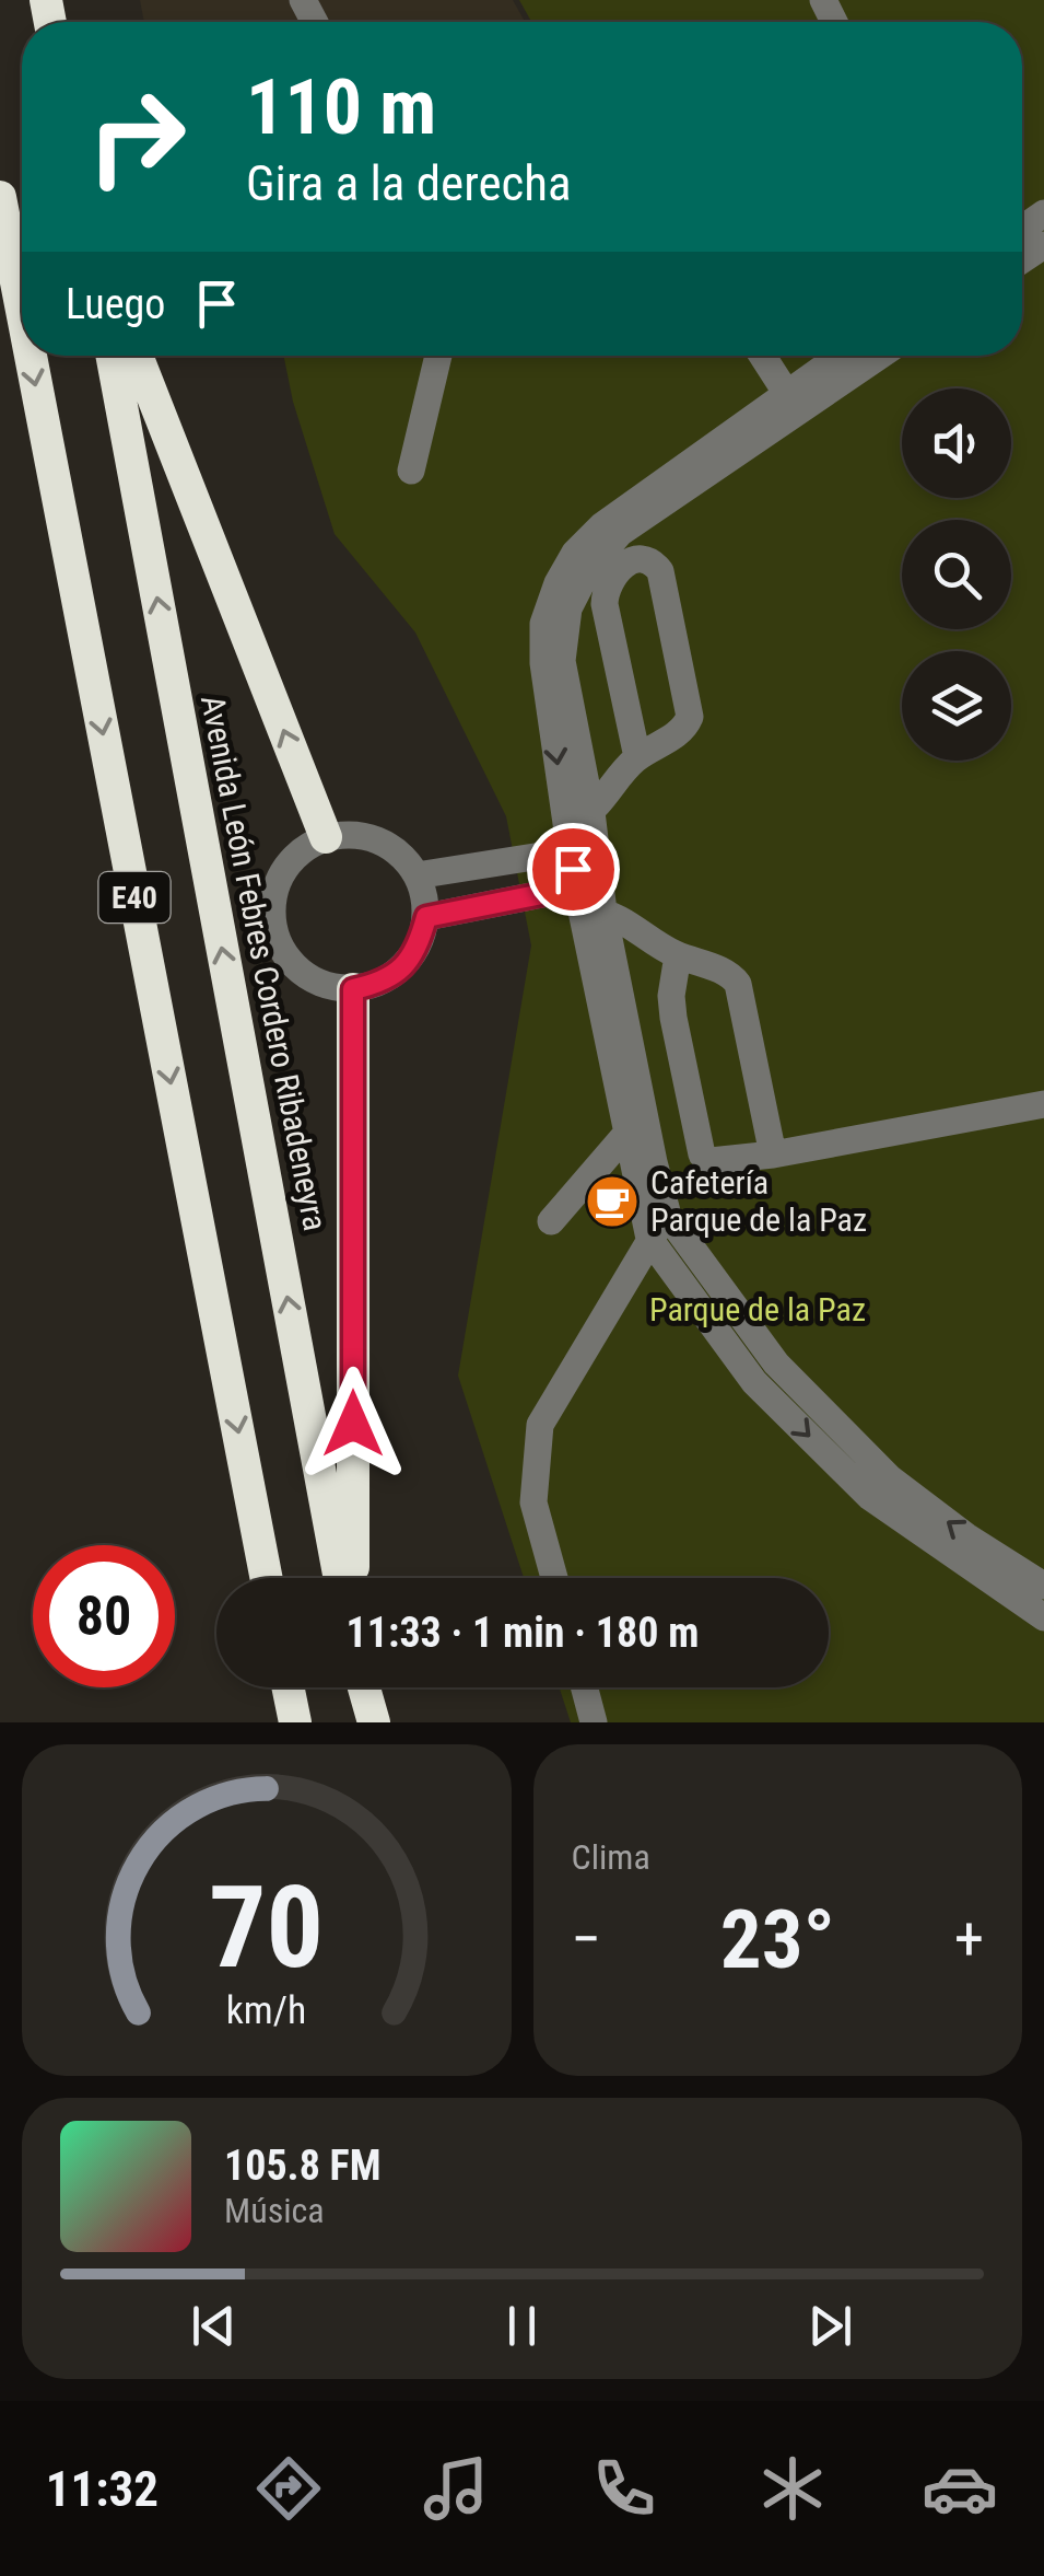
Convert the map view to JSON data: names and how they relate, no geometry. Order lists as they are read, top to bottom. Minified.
{"streets":{"highway":["E40","Avenida León Febres Cordero Ribadeneyra"]},"parks":["Parque de la Paz"],"places":{"cafe":["Cafetería Parque de la Paz"]},"page":{"turn":["110 m","Gira a la derecha"],"then":"Luego","limit":"80","trip":"11:33 · 1 min · 180 m","tile":"Clima","heat":["−","23°","+"],"song":["105.8 FM","Música"],"tabs":"11:32","gauge":["70","km/h"]}}
